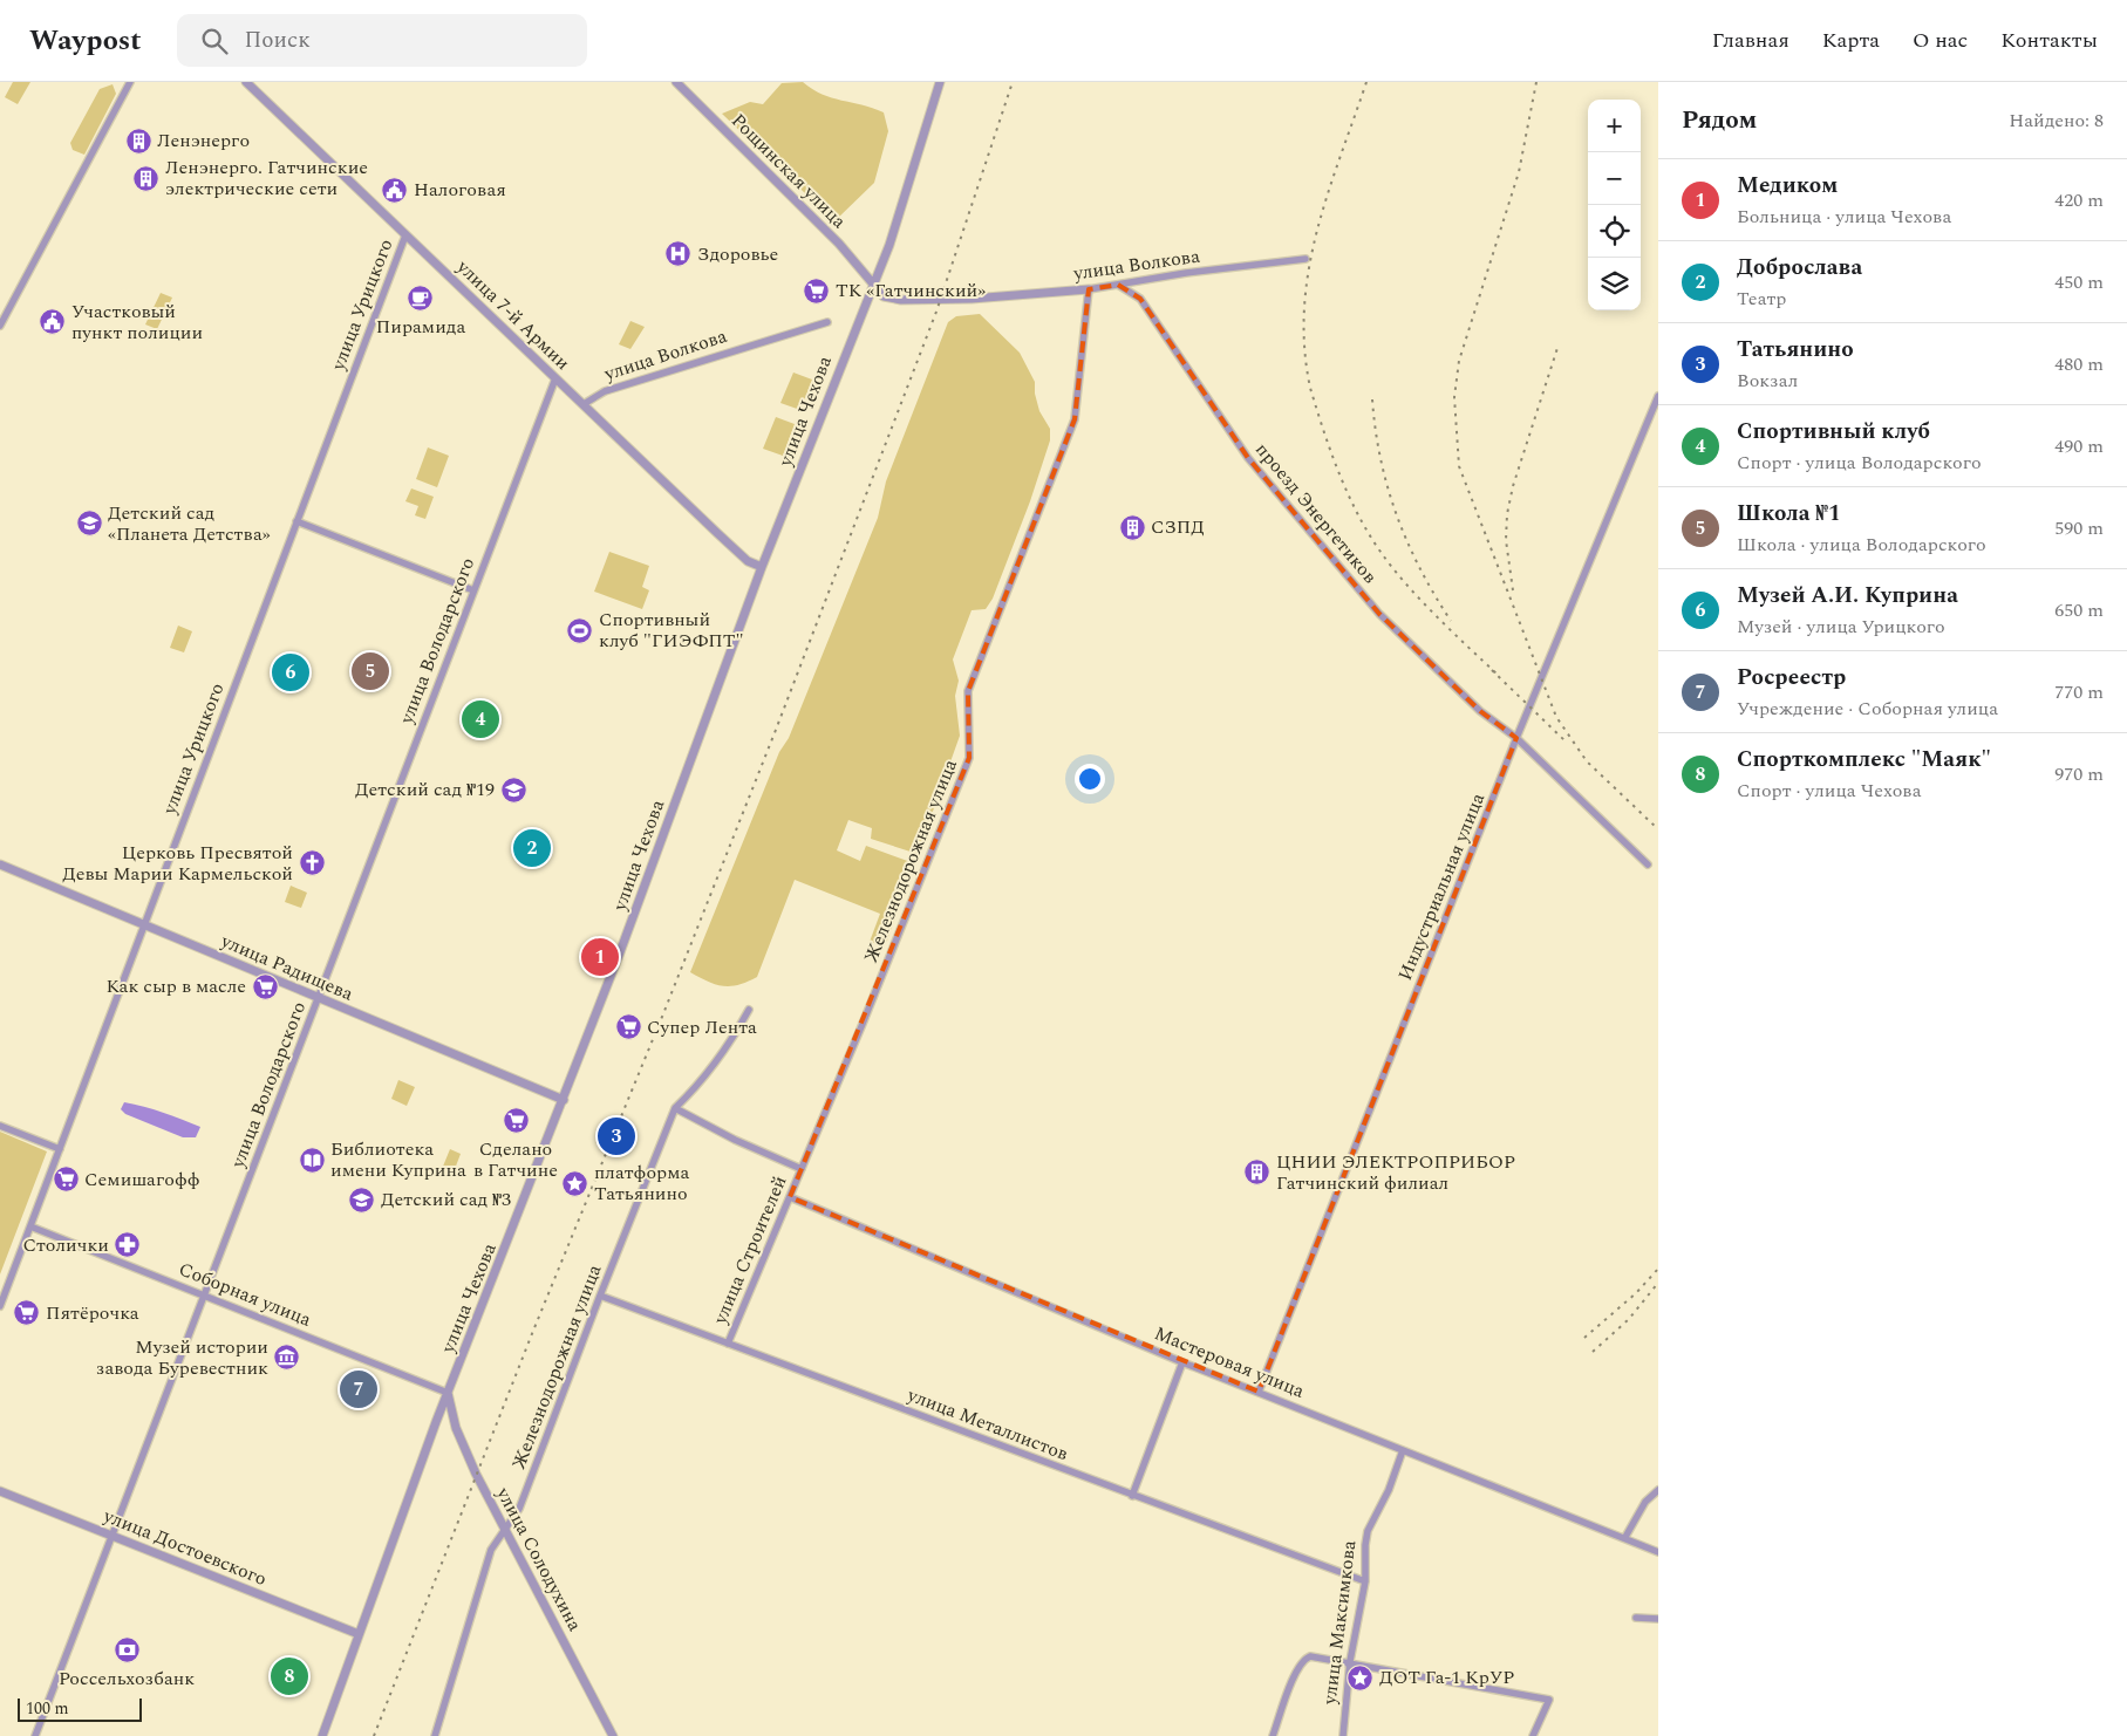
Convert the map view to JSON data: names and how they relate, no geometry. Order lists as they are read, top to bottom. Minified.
{"streets":{"street":["Рощинская улица","улица Волкова","улица Урицкого","улица 7-й Армии","улица Чехова","проезд Энергетиков","улица Володарского","Железнодорожная улица","Индустриальная улица","улица Радищева","улица Строителей","Соборная улица","Мастеровая улица","улица Металлистов","улица Достоевского","улица Солодухина","улица Максимкова"]},"crossings":[["Рощинская улица","улица Волкова"],["Рощинская улица","улица Чехова"],["улица Волкова","улица 7-й Армии"],["улица Волкова","проезд Энергетиков"],["улица Волкова","Железнодорожная улица"],["улица Урицкого","улица 7-й Армии"],["улица Урицкого","улица Радищева"],["улица Урицкого","Соборная улица"],["улица 7-й Армии","улица Чехова"],["улица 7-й Армии","улица Володарского"],["улица Чехова","улица Радищева"],["улица Чехова","Соборная улица"],["улица Чехова","улица Достоевского"],["улица Чехова","улица Солодухина"],["проезд Энергетиков","Индустриальная улица"],["улица Володарского","улица Радищева"],["улица Володарского","Соборная улица"],["улица Володарского","улица Достоевского"],["Железнодорожная улица","улица Строителей"],["Железнодорожная улица","улица Металлистов"],["Железнодорожная улица","улица Солодухина"],["Индустриальная улица","Мастеровая улица"],["улица Строителей","Мастеровая улица"],["улица Строителей","улица Металлистов"],["Соборная улица","улица Солодухина"],["Мастеровая улица","улица Максимкова"],["улица Металлистов","улица Максимкова"]],"places":{"building":["Ленэнерго","Ленэнерго. Гатчинские электрические сети","СЗПД","ЦНИИ ЭЛЕКТРОПРИБОР Гатчинский филиал"],"public building":["Налоговая","Участковый пункт полиции"],"hospital":["Здоровье"],"supermarket":["ТК «Гатчинский»","Как сыр в масле","Супер Лента","Сделано в Гатчине","Семишагофф","Пятёрочка"],"cafe":["Пирамида"],"school or university":["Детский сад «Планета Детства»","Детский сад №19","Детский сад №3"],"sports":["Спортивный клуб \"ГИЭФПТ\""],"church":["Церковь Пресвятой Девы Марии Кармельской"],"library":["Библиотека имени Куприна"],"place":["платформа Татьянино","ДОТ Га-1 КрУР"],"pharmacy":["Столички"],"museum":["Музей истории завода Буревестник"],"bank":["Россельхозбанк"]},"scale_bar":"100 m","page":{"header":"Waypost","search":"Поиск","nav":["Главная","Карта","О нас","Контакты"],"heading":["Рядом","Найдено: 8"],"map_buttons":["+","−"],"list":[{"mark":"1","name":"Медиком","note":"Больница · улица Чехова","value":"420 m"},{"mark":"2","name":"Доброслава","note":"Театр","value":"450 m"},{"mark":"3","name":"Татьянино","note":"Вокзал","value":"480 m"},{"mark":"4","name":"Спортивный клуб","note":"Спорт · улица Володарского","value":"490 m"},{"mark":"5","name":"Школа №1","note":"Школа · улица Володарского","value":"590 m"},{"mark":"6","name":"Музей А.И. Куприна","note":"Музей · улица Урицкого","value":"650 m"},{"mark":"7","name":"Росреестр","note":"Учреждение · Соборная улица","value":"770 m"},{"mark":"8","name":"Спорткомплекс \"Маяк\"","note":"Спорт · улица Чехова","value":"970 m"}],"pins":["5","6","4","2","1","3","7","8"],"scale":"100 m"}}
